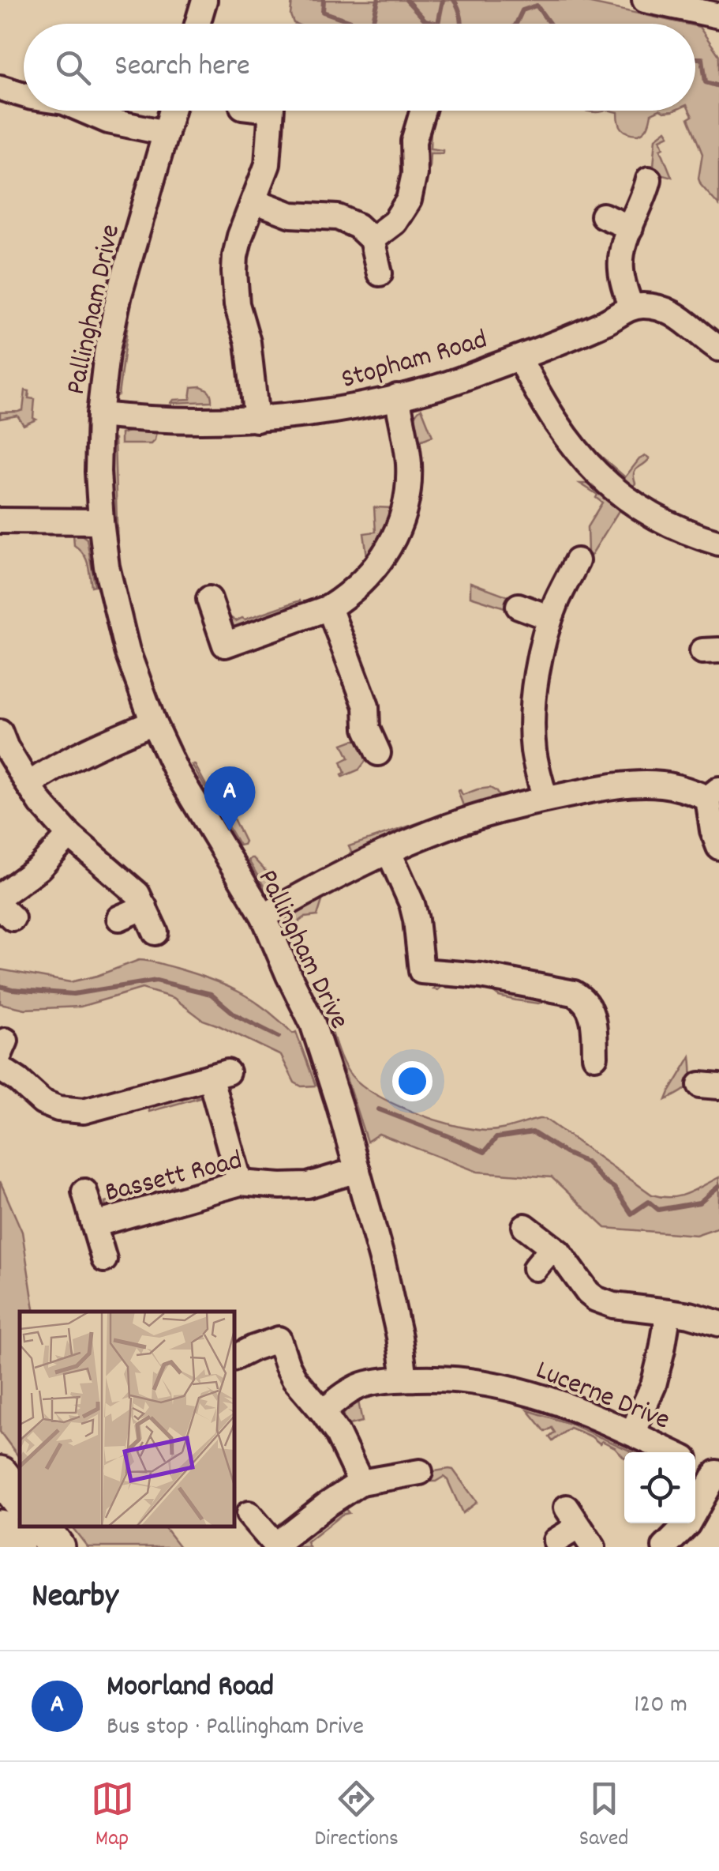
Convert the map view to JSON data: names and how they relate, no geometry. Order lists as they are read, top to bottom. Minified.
{"streets":{"street":["Pallingham Drive","Stopham Road","Bassett Road","Lucerne Drive"]},"crossings":[["Pallingham Drive","Stopham Road"],["Pallingham Drive","Bassett Road"],["Pallingham Drive","Lucerne Drive"]],"page":{"search":"Search here","pins":"A","heading":"Nearby","list":[{"mark":"A","name":"Moorland Road","note":"Bus stop · Pallingham Drive","value":"120 m"}],"nav":["Map","Directions","Saved"]}}
